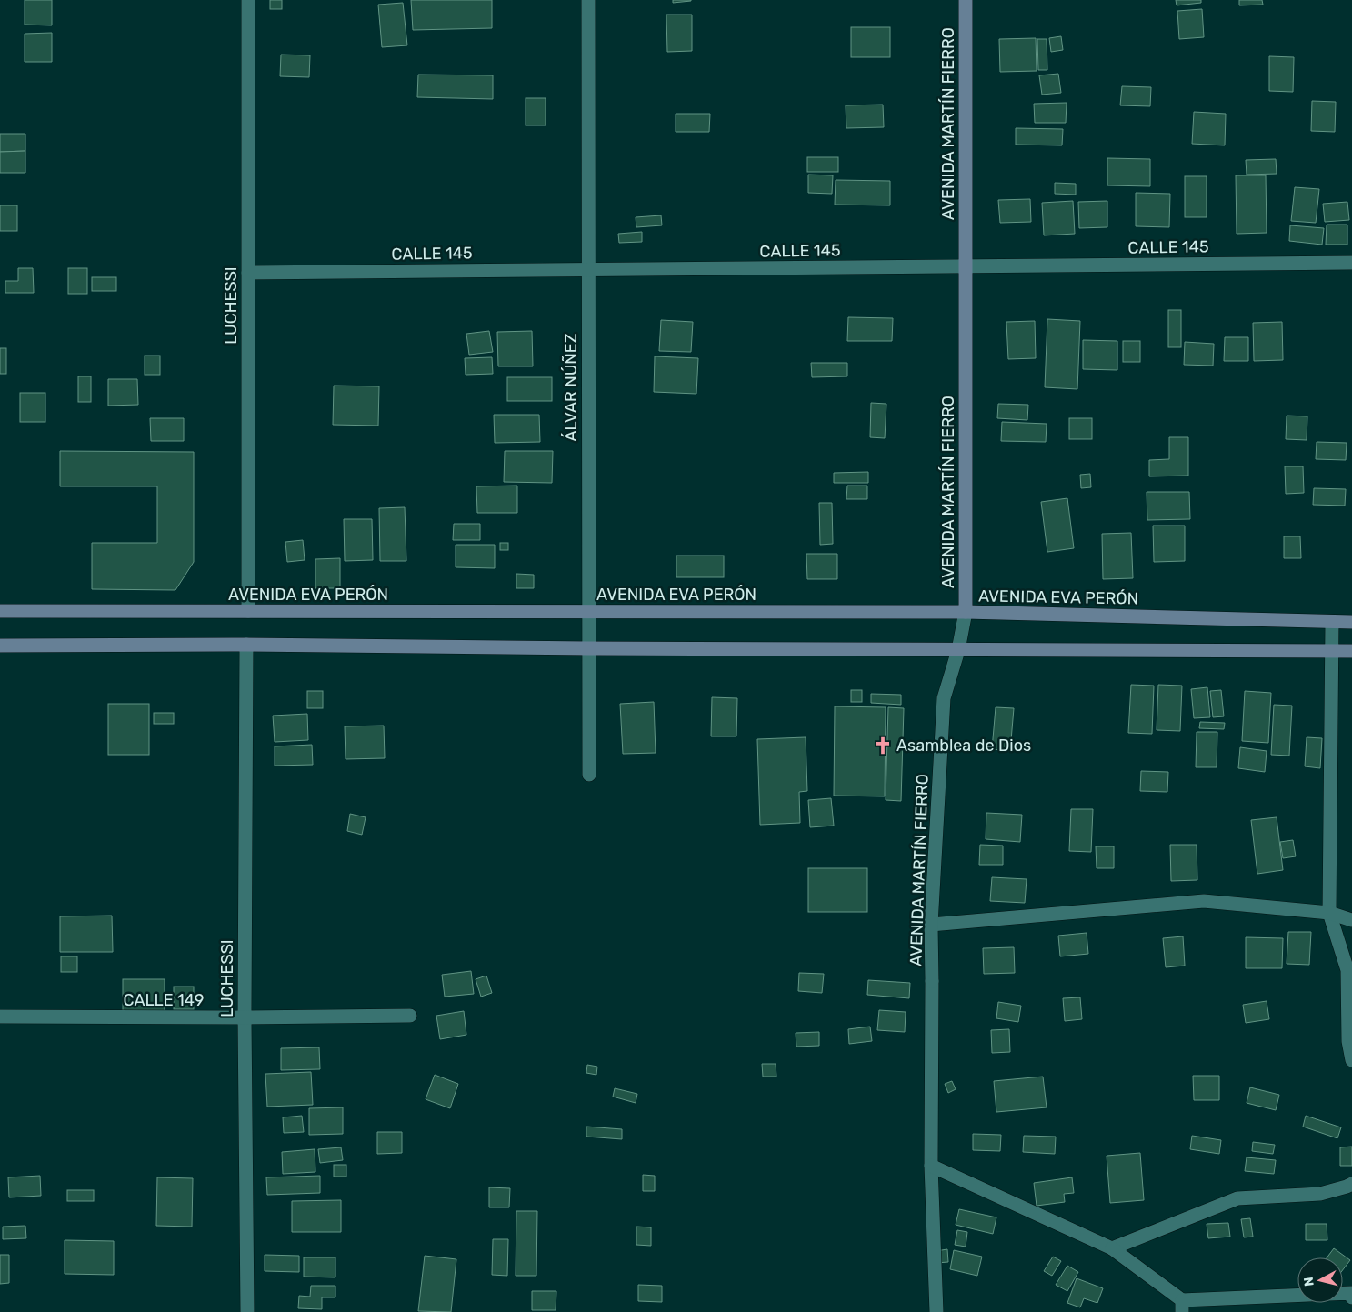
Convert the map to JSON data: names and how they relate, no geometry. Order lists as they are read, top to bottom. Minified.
{"streets":{"street":["AVENIDA MARTÍN FIERRO","CALLE 145","LUCHESSI","ÁLVAR NÚÑEZ","AVENIDA EVA PERÓN","CALLE 149"]},"crossings":[["AVENIDA MARTÍN FIERRO","CALLE 145"],["AVENIDA MARTÍN FIERRO","AVENIDA EVA PERÓN"],["CALLE 145","LUCHESSI"],["CALLE 145","ÁLVAR NÚÑEZ"],["LUCHESSI","AVENIDA EVA PERÓN"],["LUCHESSI","CALLE 149"],["ÁLVAR NÚÑEZ","AVENIDA EVA PERÓN"]],"places":{"church":["Asamblea de Dios"]},"north":"left"}
